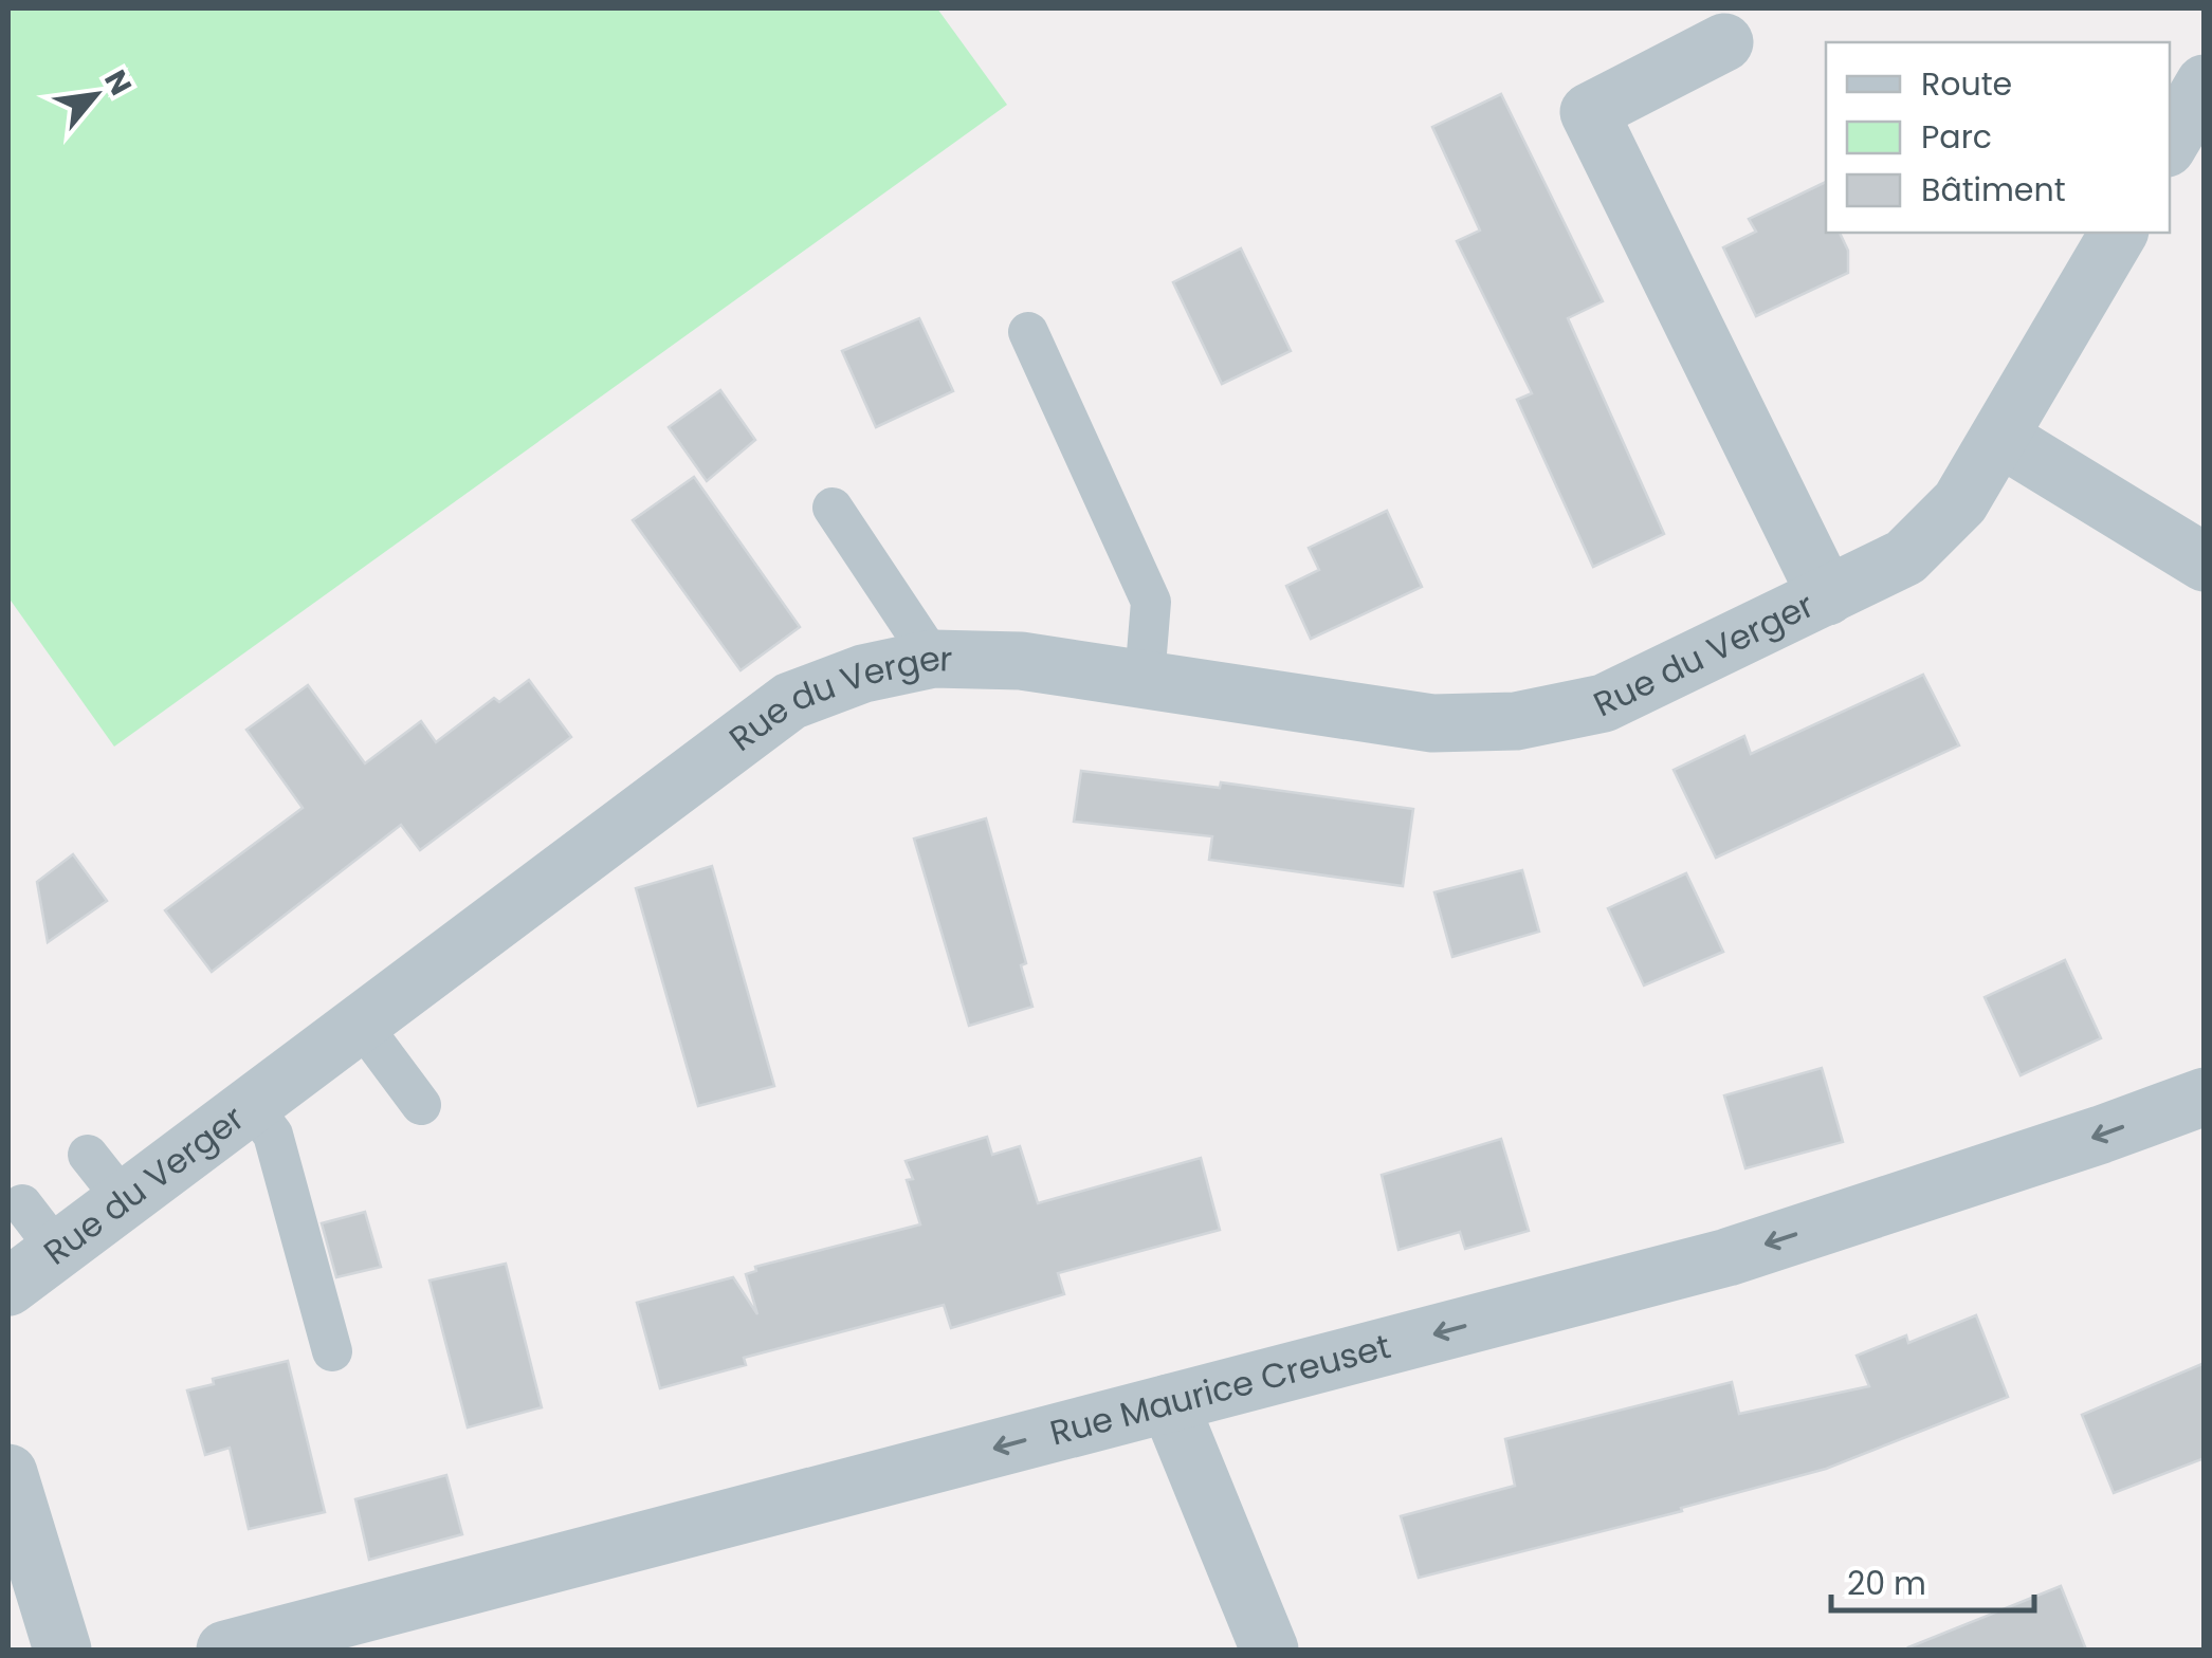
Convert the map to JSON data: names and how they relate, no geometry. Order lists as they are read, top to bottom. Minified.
{"streets":{"street":["Rue du Verger","Rue Maurice Creuset"]},"one_way":["Rue Maurice Creuset"],"legend":["Route","Parc","Bâtiment"],"scale_bar":"20 m","north":"top right"}
